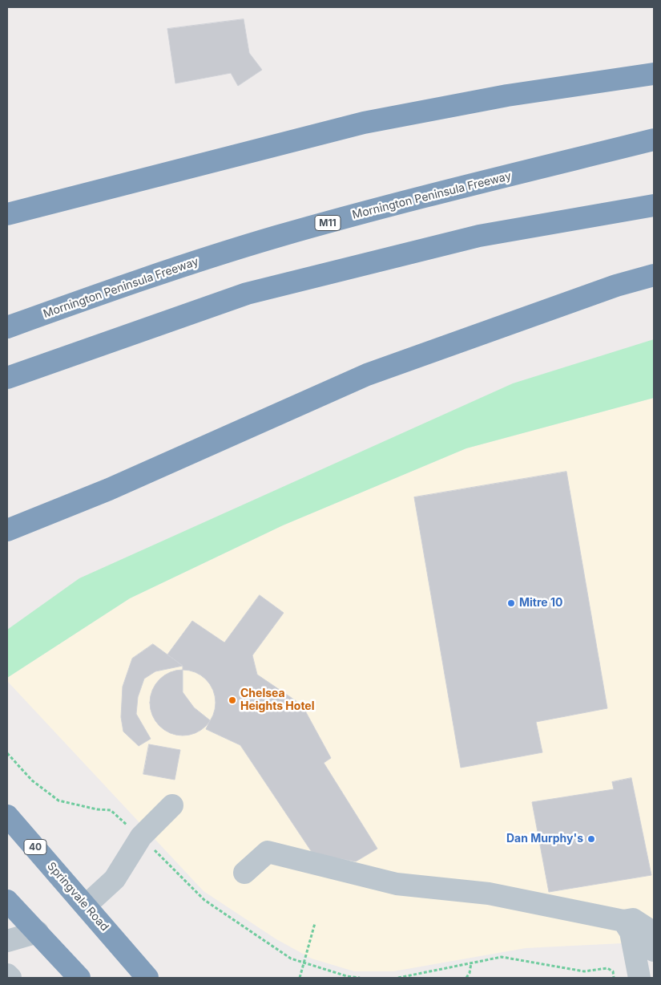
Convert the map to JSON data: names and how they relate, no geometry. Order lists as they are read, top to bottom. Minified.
{"streets":{"highway":["Mornington Peninsula Freeway","M11","40","Springvale Road"]},"places":["Mitre 10","Chelsea Heights Hotel","Dan Murphy's"]}
